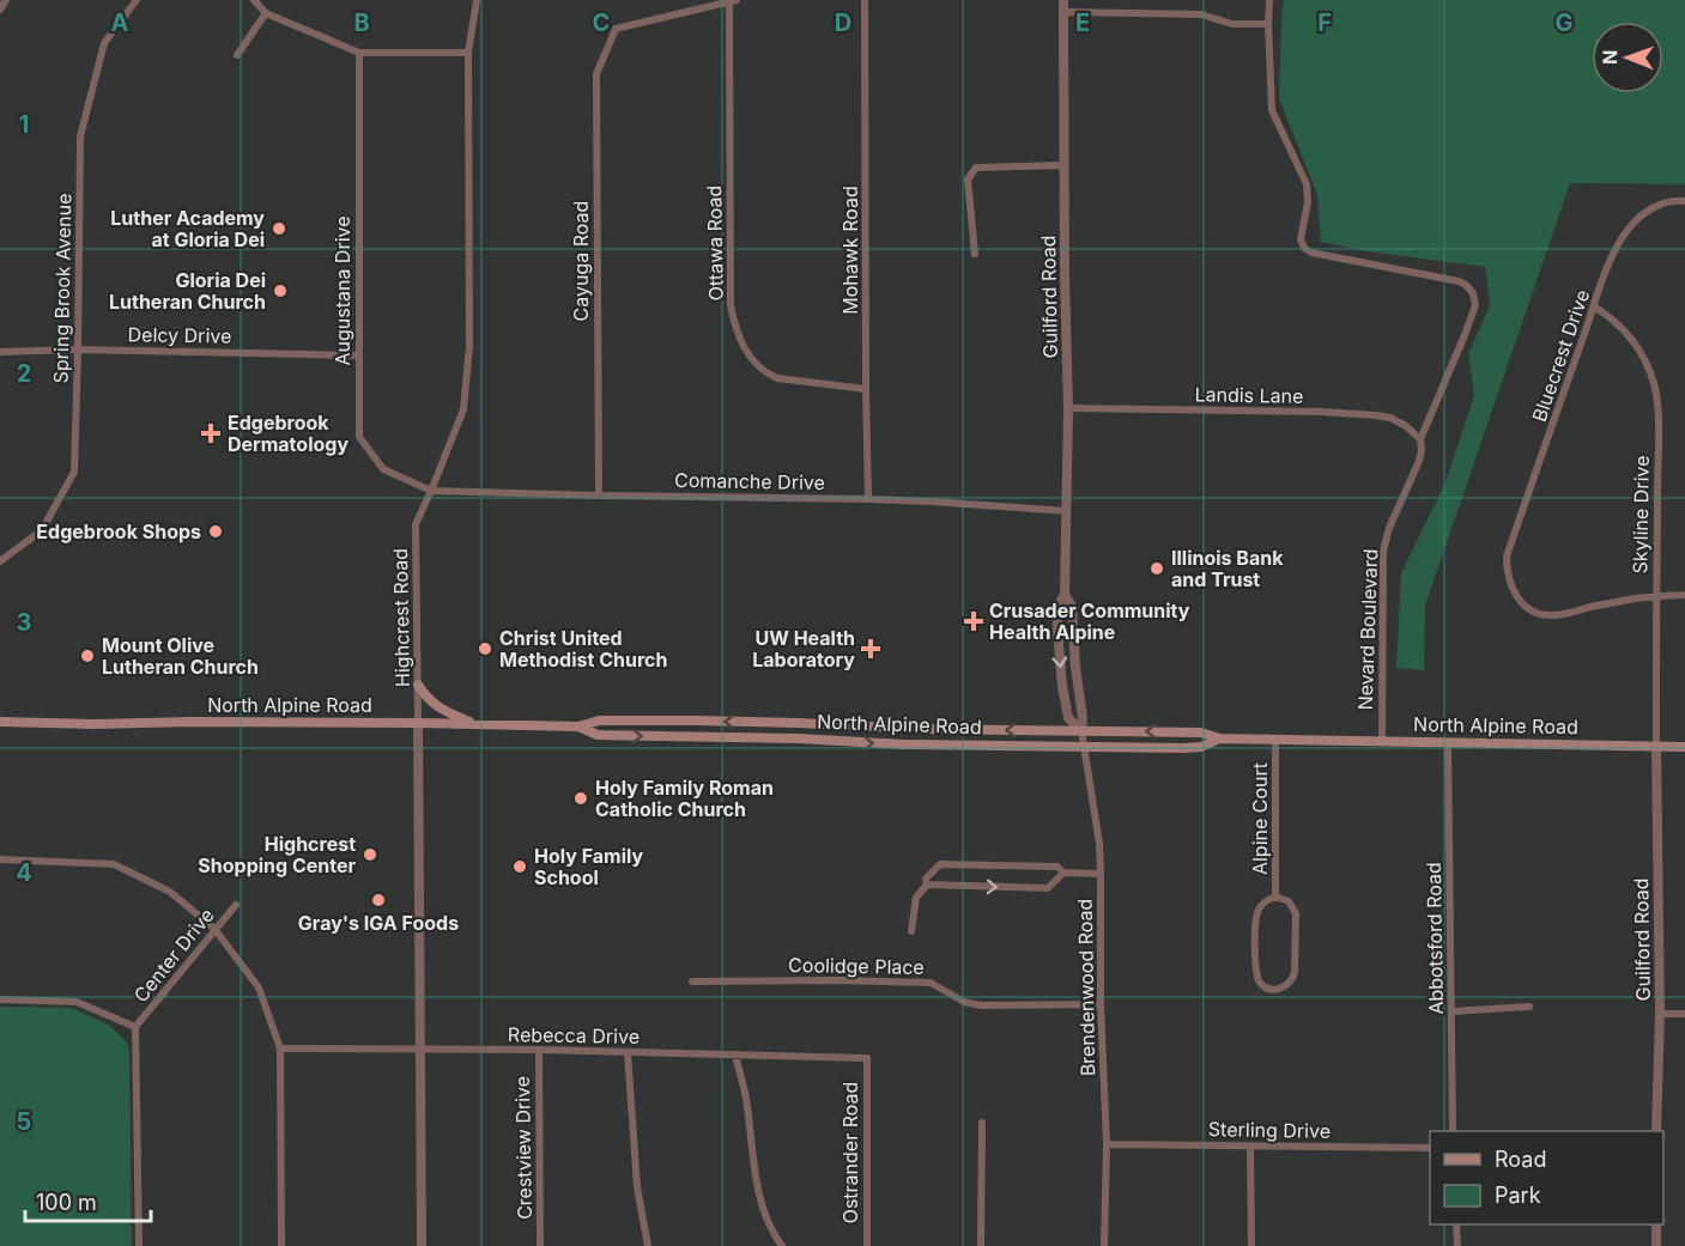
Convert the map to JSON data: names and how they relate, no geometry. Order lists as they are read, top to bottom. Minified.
{"streets":{"main road":["North Alpine Road"],"street":["Ottawa Road","Mohawk Road","Cayuga Road","Spring Brook Avenue","Augustana Drive","Guilford Road","Delcy Drive","Bluecrest Drive","Landis Lane","Comanche Drive","Skyline Drive","Highcrest Road","Nevard Boulevard","Alpine Court","Abbotsford Road","Center Drive","Coolidge Place","Brendenwood Road","Rebecca Drive","Sterling Drive","Crestview Drive","Ostrander Road"]},"crossings":[["Ottawa Road","Mohawk Road"],["Ottawa Road","Cayuga Road"],["Mohawk Road","Comanche Drive"],["Cayuga Road","Comanche Drive"],["Spring Brook Avenue","Delcy Drive"],["Augustana Drive","Delcy Drive"],["Augustana Drive","Comanche Drive"],["Augustana Drive","Highcrest Road"],["Guilford Road","Landis Lane"],["Guilford Road","Comanche Drive"],["Guilford Road","Skyline Drive"],["Guilford Road","North Alpine Road"],["Guilford Road","Brendenwood Road"],["Bluecrest Drive","Skyline Drive"],["Landis Lane","Nevard Boulevard"],["Comanche Drive","Highcrest Road"],["Skyline Drive","North Alpine Road"],["Highcrest Road","North Alpine Road"],["Highcrest Road","Rebecca Drive"],["Nevard Boulevard","North Alpine Road"],["North Alpine Road","Alpine Court"],["North Alpine Road","Abbotsford Road"],["North Alpine Road","Brendenwood Road"],["Coolidge Place","Brendenwood Road"],["Brendenwood Road","Sterling Drive"],["Rebecca Drive","Crestview Drive"],["Rebecca Drive","Ostrander Road"]],"places":{"other":["Luther Academy at Gloria Dei","Gloria Dei Lutheran Church","Edgebrook Shops","Illinois Bank and Trust","Christ United Methodist Church","Mount Olive Lutheran Church","Holy Family Roman Catholic Church","Highcrest Shopping Center","Holy Family School","Gray's IGA Foods"],"health":["Edgebrook Dermatology","Crusader Community Health Alpine","UW Health Laboratory"]},"legend":["Road","Park"],"scale_bar":"100 m","north":"left","grid":{"columns":["A","B","C","D","E","F","G"],"rows":["1","2","3","4","5"]}}
